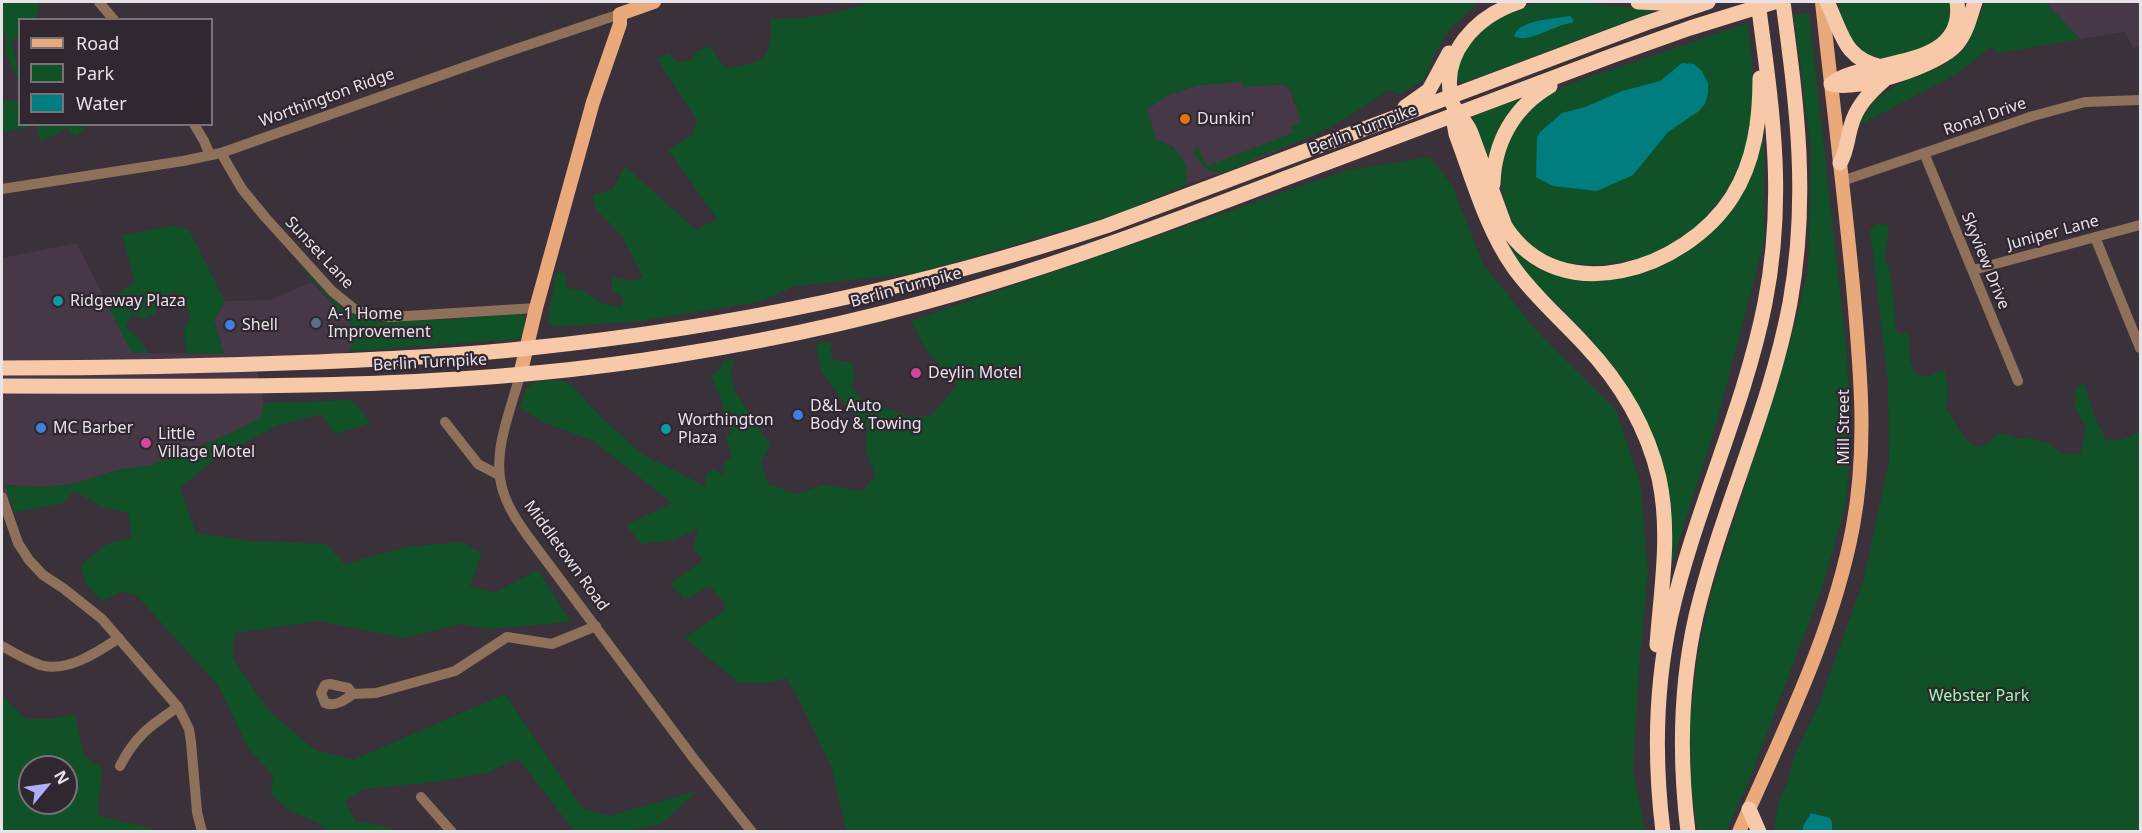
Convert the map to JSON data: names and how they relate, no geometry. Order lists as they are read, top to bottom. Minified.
{"streets":{"highway":["Berlin Turnpike"],"main road":["Worthington Ridge","Mill Street","Middletown Road"],"street":["Ronal Drive","Juniper Lane","Sunset Lane","Skyview Drive"]},"crossings":[["Worthington Ridge","Sunset Lane"],["Worthington Ridge","Middletown Road"],["Ronal Drive","Skyview Drive"],["Ronal Drive","Mill Street"],["Berlin Turnpike","Middletown Road"],["Juniper Lane","Skyview Drive"],["Sunset Lane","Middletown Road"]],"parks":["Webster Park"],"places":["Dunkin'","Ridgeway Plaza","A-1 Home Improvement","Shell","Deylin Motel","D&L Auto Body & Towing","MC Barber","Worthington Plaza","Little Village Motel"],"legend":["Road","Park","Water"],"north":"top right"}
